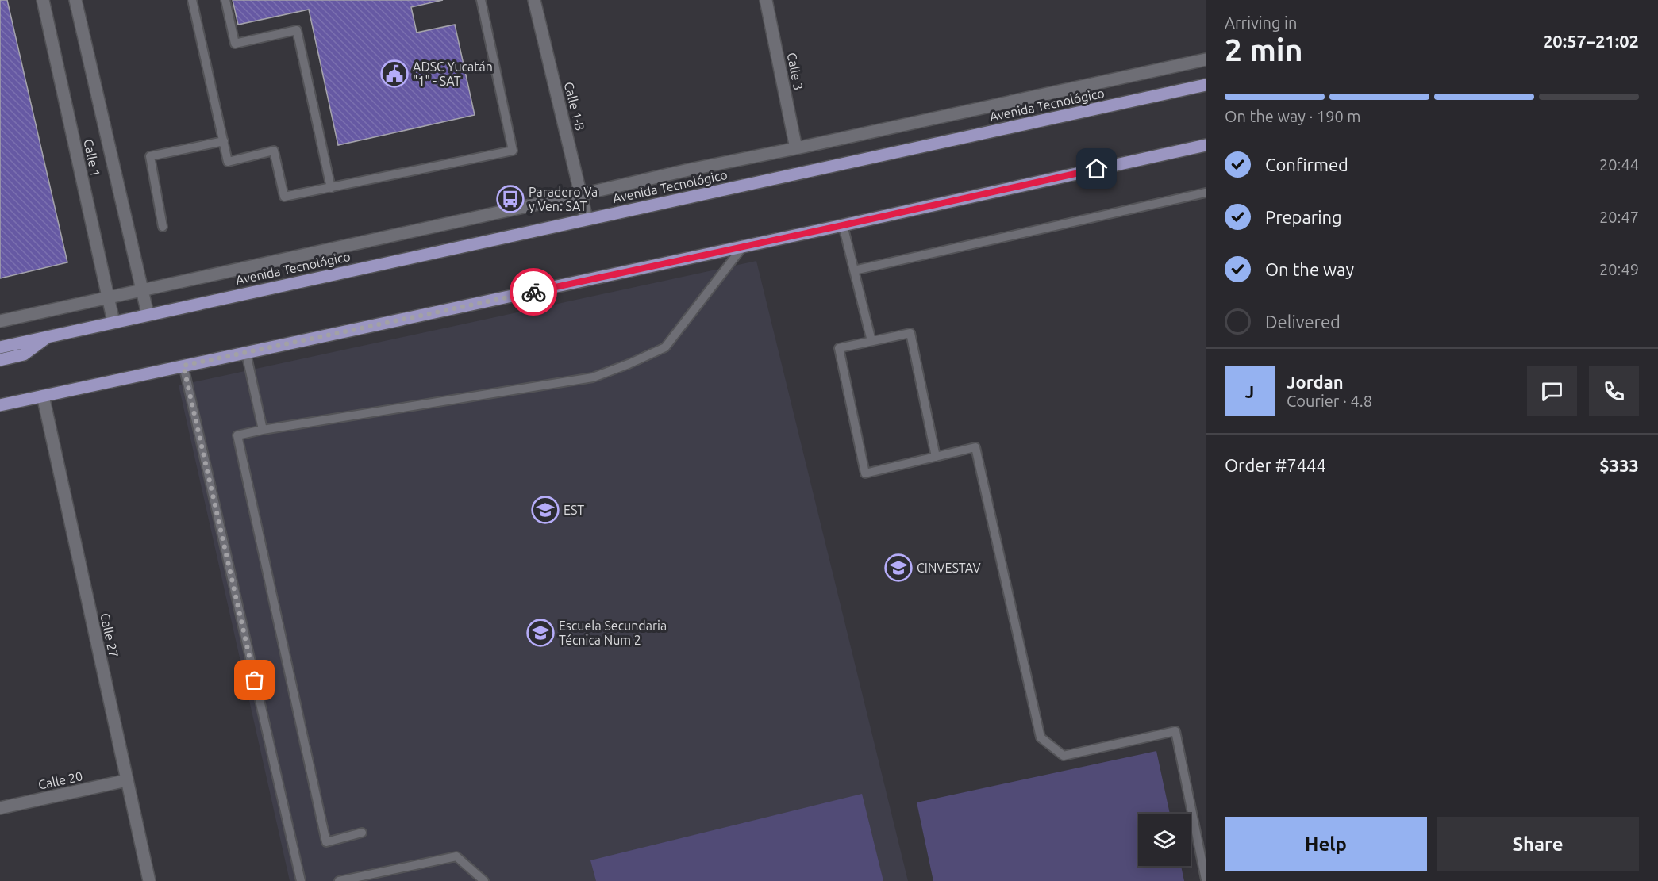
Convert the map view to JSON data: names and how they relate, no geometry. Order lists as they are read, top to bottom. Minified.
{"streets":{"main road":["Avenida Tecnológico"],"street":["Calle 3","Calle 1-B","Calle 1","Calle 27","Calle 20"]},"crossings":[["Calle 3","Avenida Tecnológico"],["Avenida Tecnológico","Calle 1-B"],["Avenida Tecnológico","Calle 1"],["Calle 27","Calle 20"]],"places":{"public building":["ADSC Yucatán \"1\" - SAT"],"bus stop":["Paradero Va y Ven: SAT"],"school or university":["EST","CINVESTAV","Escuela Secundaria Técnica Num 2"]},"page":{"heading":["2 min","Arriving in","20:57–21:02"],"panel":["Jordan","Courier · 4.8","Order #7444","$333"],"bar":"On the way · 190 m","list":[["Confirmed","20:44"],["Preparing","20:47"],["On the way","20:49"],"Delivered"],"round":"J","buttons":["Help","Share"]}}
